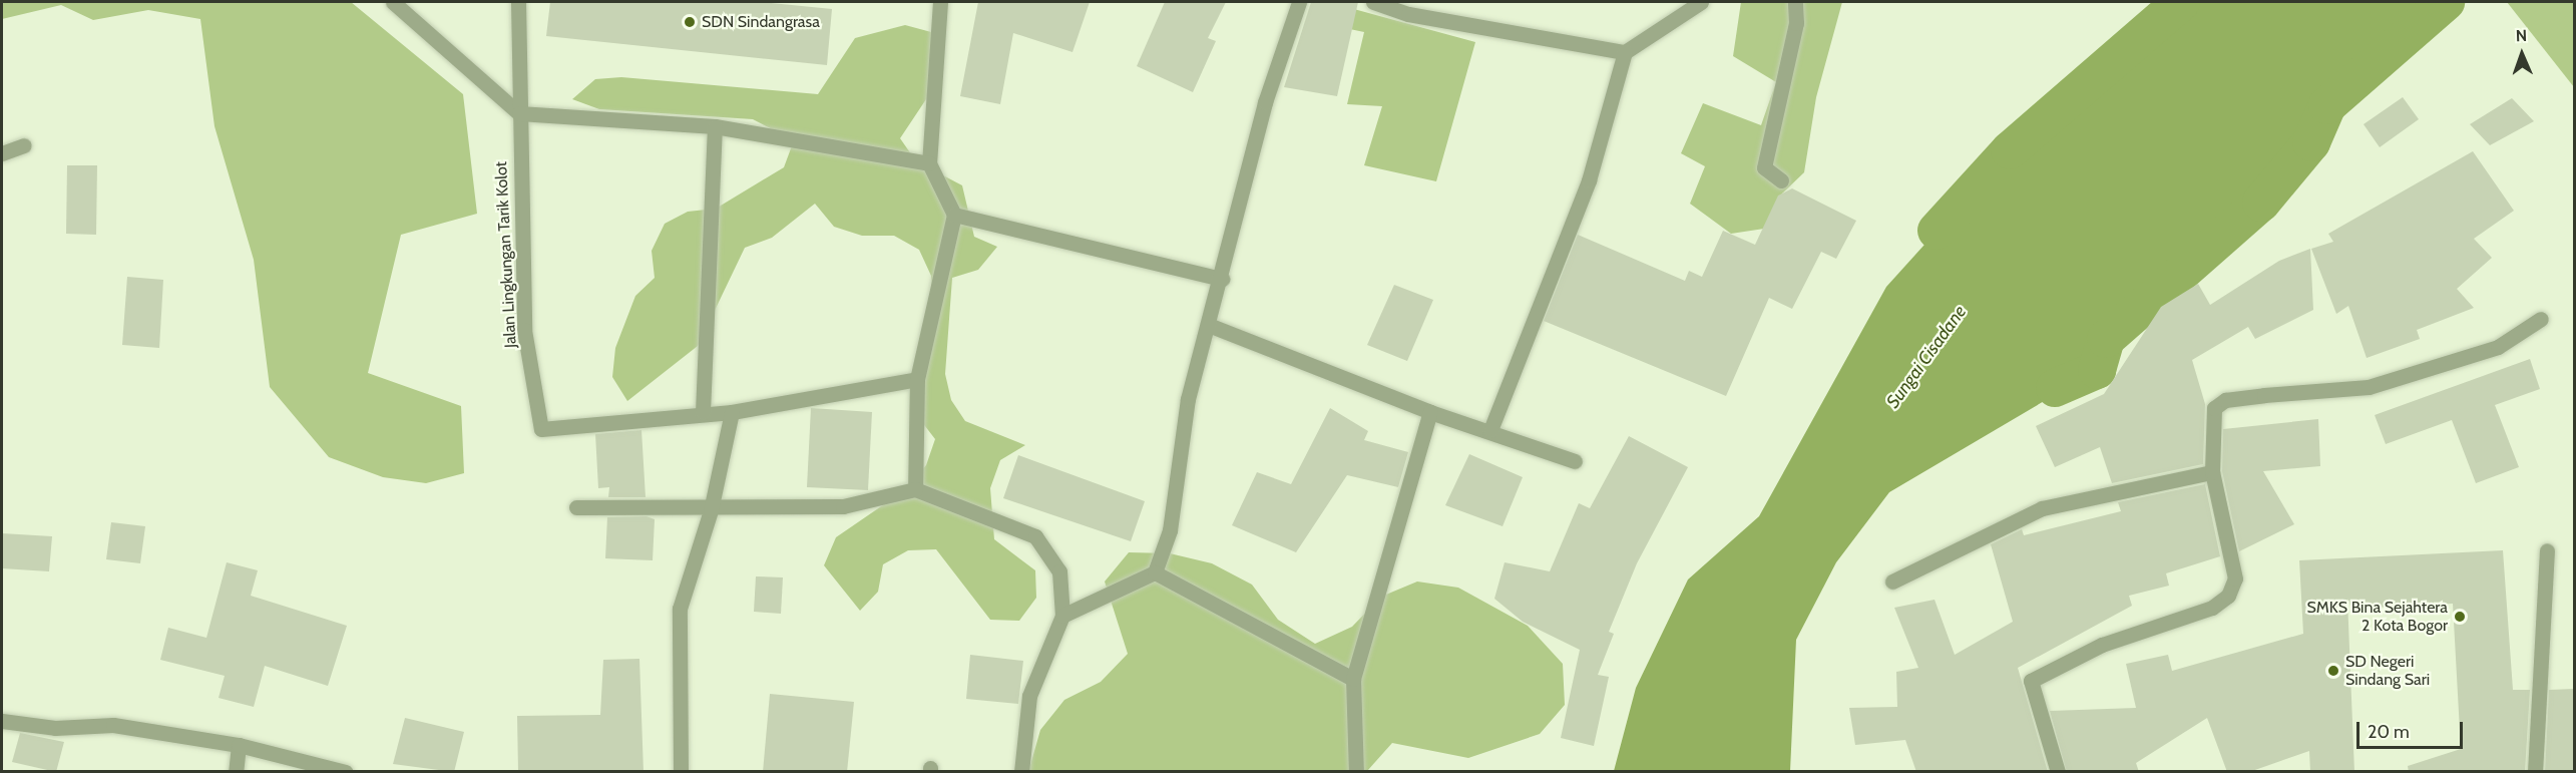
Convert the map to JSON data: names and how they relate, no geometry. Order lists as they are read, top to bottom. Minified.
{"streets":{"street":["Jalan Lingkungan Tarik Kolot"]},"water":["Sungai Cisadane"],"places":["SDN Sindangrasa","SMKS Bina Sejahtera 2 Kota Bogor","SD Negeri Sindang Sari"],"scale_bar":"20 m","north":"top"}
